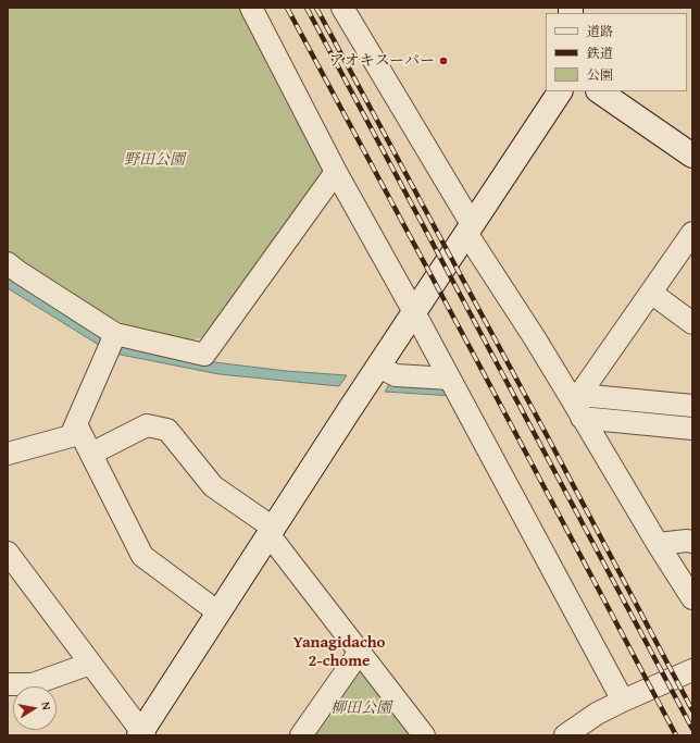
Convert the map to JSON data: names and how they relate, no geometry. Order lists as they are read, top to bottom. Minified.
{"districts":["Yanagidacho 2-chome"],"parks":["野田公園","柳田公園"],"places":["アオキスーパー"],"legend":["道路","鉄道","公園"],"north":"right"}
